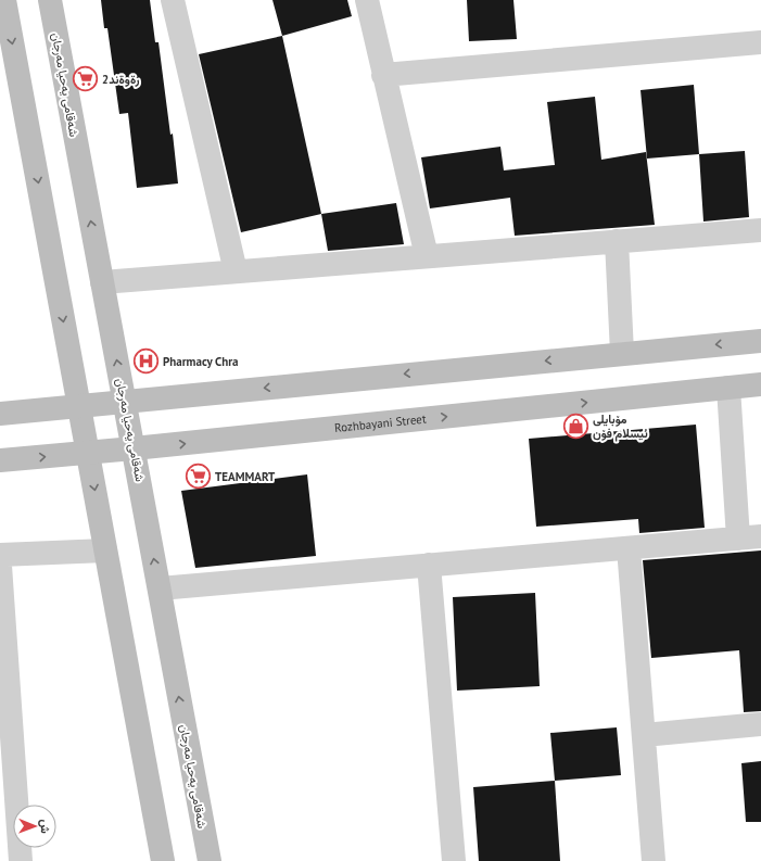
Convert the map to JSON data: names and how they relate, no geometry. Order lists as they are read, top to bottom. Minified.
{"streets":{"street":["شەقامی یەحیا مەرجان","Rozhbayani Street"]},"crossings":[["شەقامی یەحیا مەرجان","Rozhbayani Street"]],"places":{"supermarket":["رةوةند2","TEAMMART"],"hospital":["Pharmacy Chra"],"shop":["مۆبایلی ئیسلام فۆن"]},"north":"right"}
